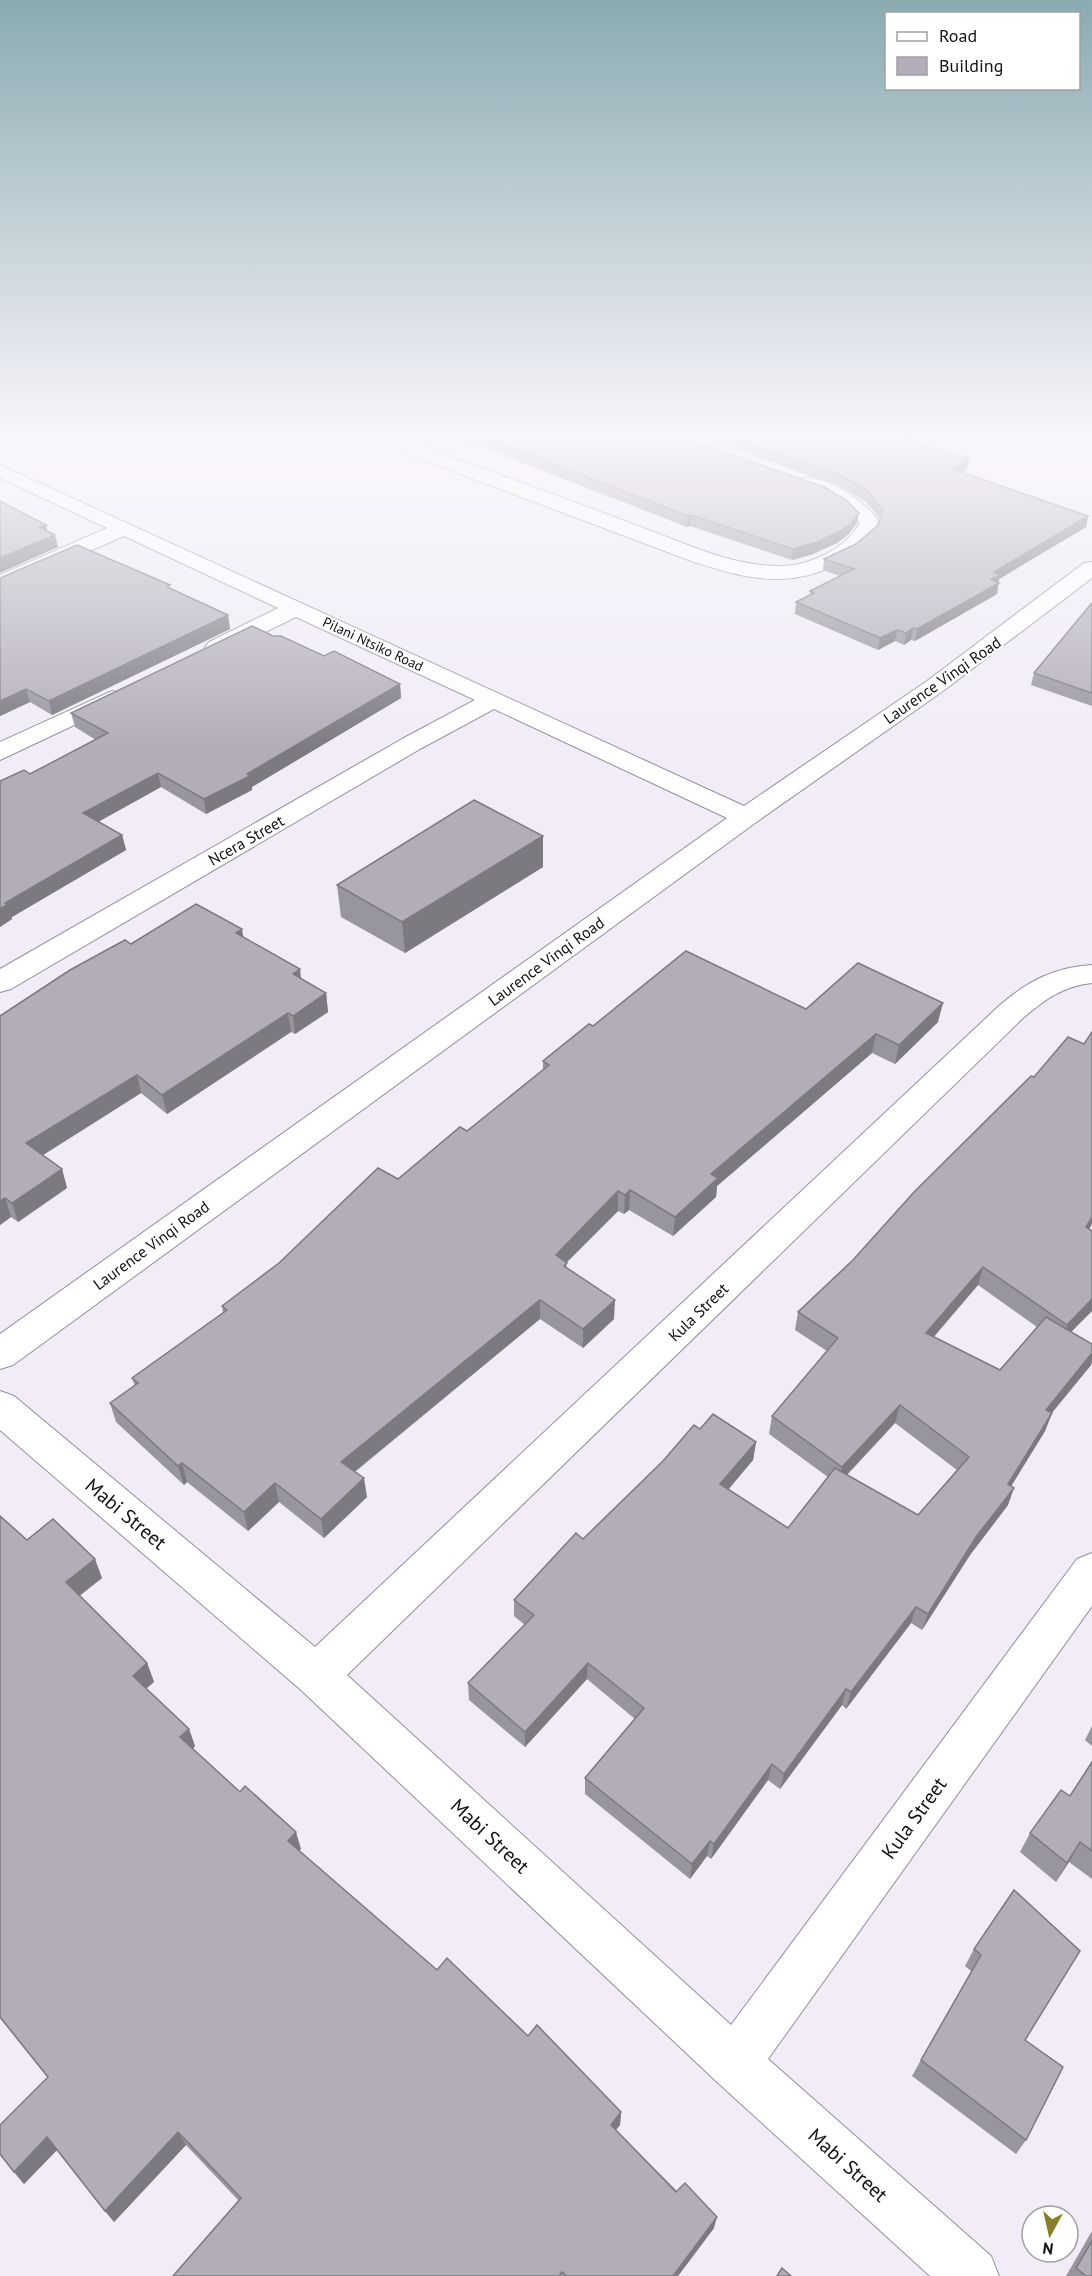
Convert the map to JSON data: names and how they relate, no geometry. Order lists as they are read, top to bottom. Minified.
{"streets":{"street":["Pilani Ntsiko Road","Laurence Vinqi Road","Ncera Street","Kula Street","Mabi Street"]},"crossings":[["Pilani Ntsiko Road","Laurence Vinqi Road"],["Pilani Ntsiko Road","Ncera Street"],["Kula Street","Mabi Street"]],"legend":["Road","Building"],"north":"bottom"}
